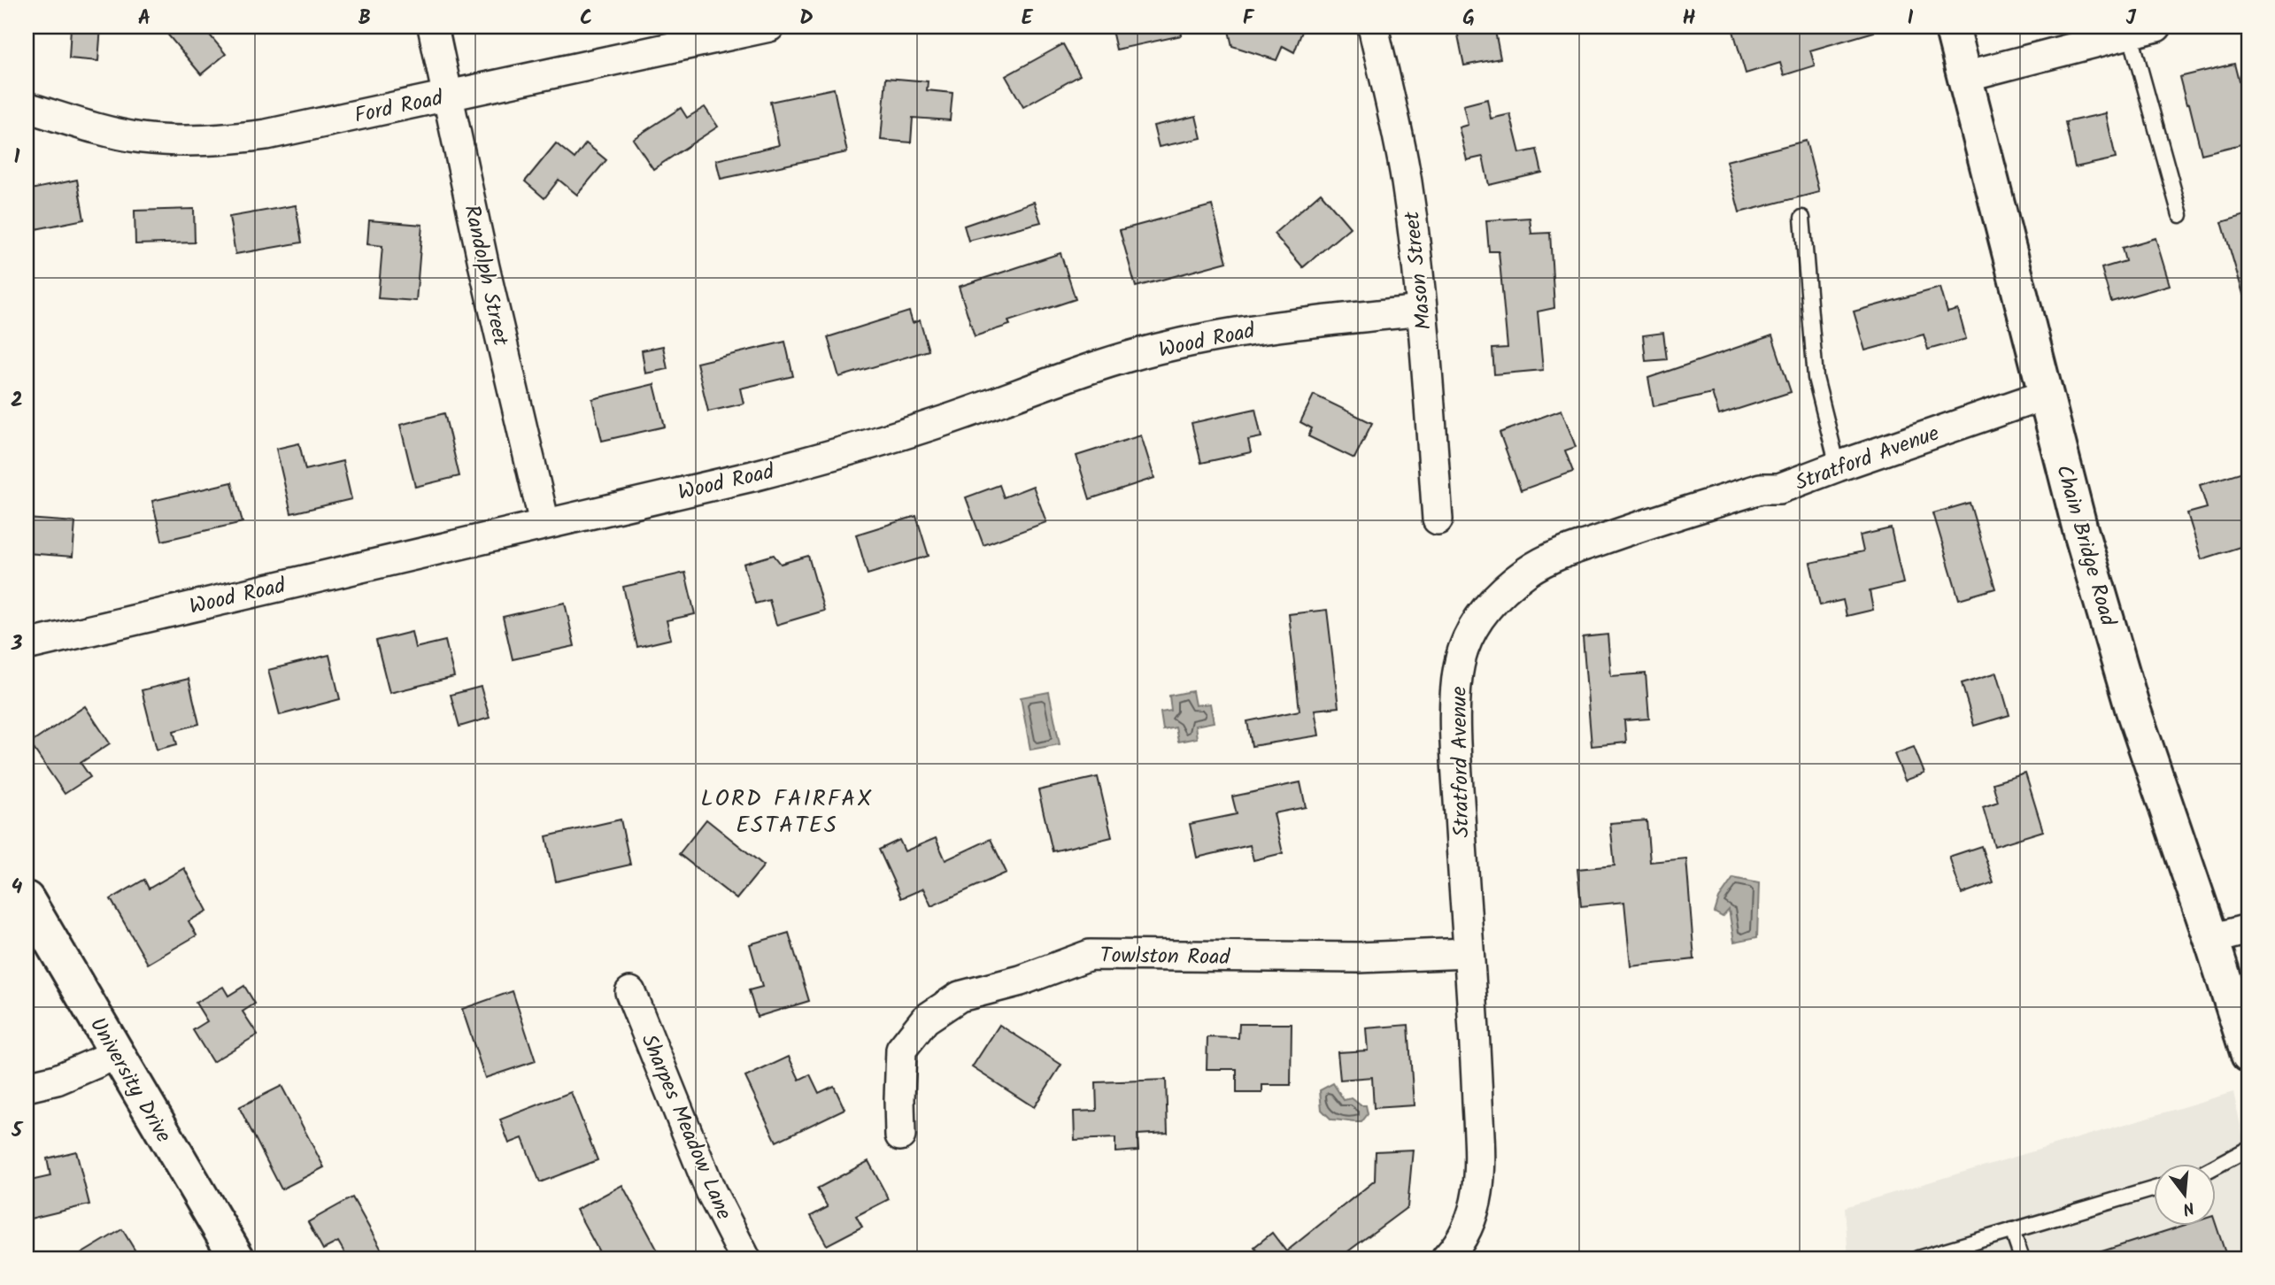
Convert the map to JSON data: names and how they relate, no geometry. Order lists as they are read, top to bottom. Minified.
{"streets":{"main road":["Chain Bridge Road","University Drive"],"street":["Ford Road","Mason Street","Randolph Street","Wood Road","Stratford Avenue","Towlston Road","Sharpes Meadow Lane"]},"crossings":[["Ford Road","Randolph Street"],["Mason Street","Wood Road"],["Randolph Street","Wood Road"],["Stratford Avenue","Chain Bridge Road"],["Stratford Avenue","Towlston Road"]],"districts":["LORD FAIRFAX ESTATES"],"north":"bottom","grid":{"columns":["A","B","C","D","E","F","G","H","I","J"],"rows":["1","2","3","4","5"]}}
